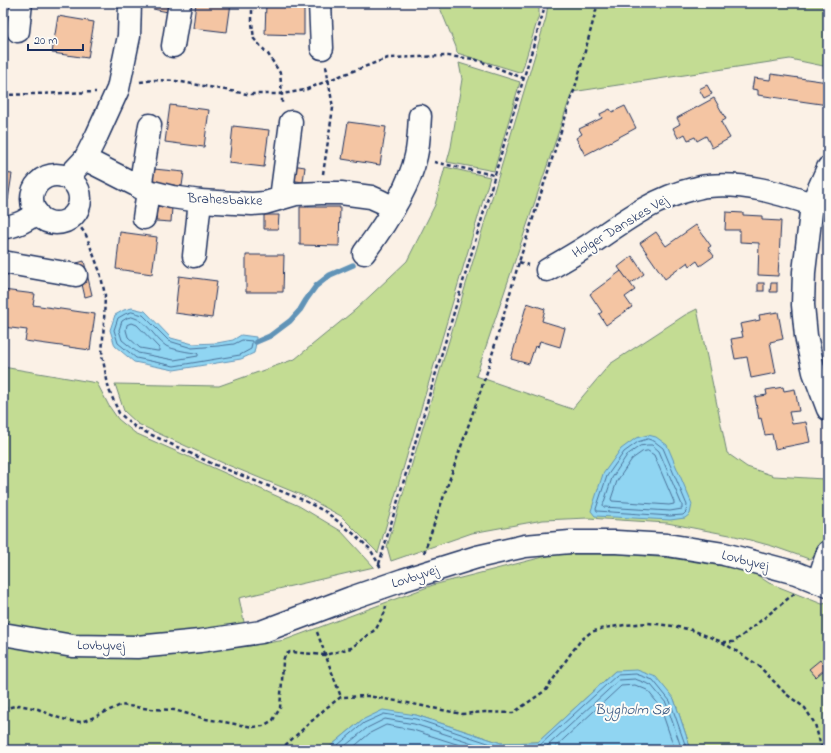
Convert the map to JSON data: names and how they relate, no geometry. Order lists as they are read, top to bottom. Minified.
{"streets":{"street":["Brahesbakke","Holger Danskes Vej","Lovbyvej"]},"water":["Bygholm Sø"],"scale_bar":"20 m"}
